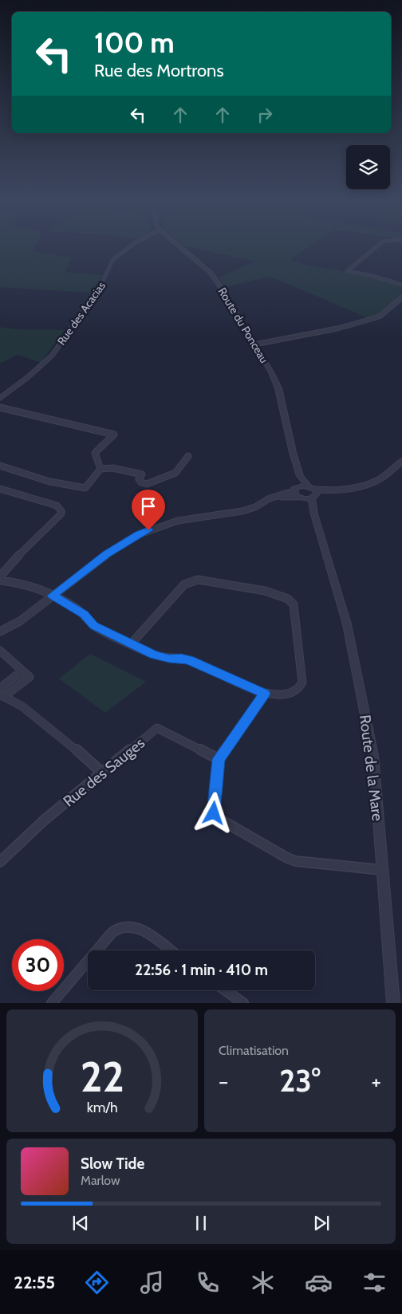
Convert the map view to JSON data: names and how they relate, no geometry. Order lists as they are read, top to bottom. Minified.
{"streets":{"street":["Rue des Acacias","Route du Ponceau","Route de la Mare","Rue des Sauges"]},"page":{"turn":["100 m","Rue des Mortrons"],"limit":"30","trip":"22:56 · 1 min · 410 m","tile":"Climatisation","heat":["−","23°","+"],"song":["Slow Tide","Marlow"],"tabs":"22:55","gauge":["22","km/h"]}}
